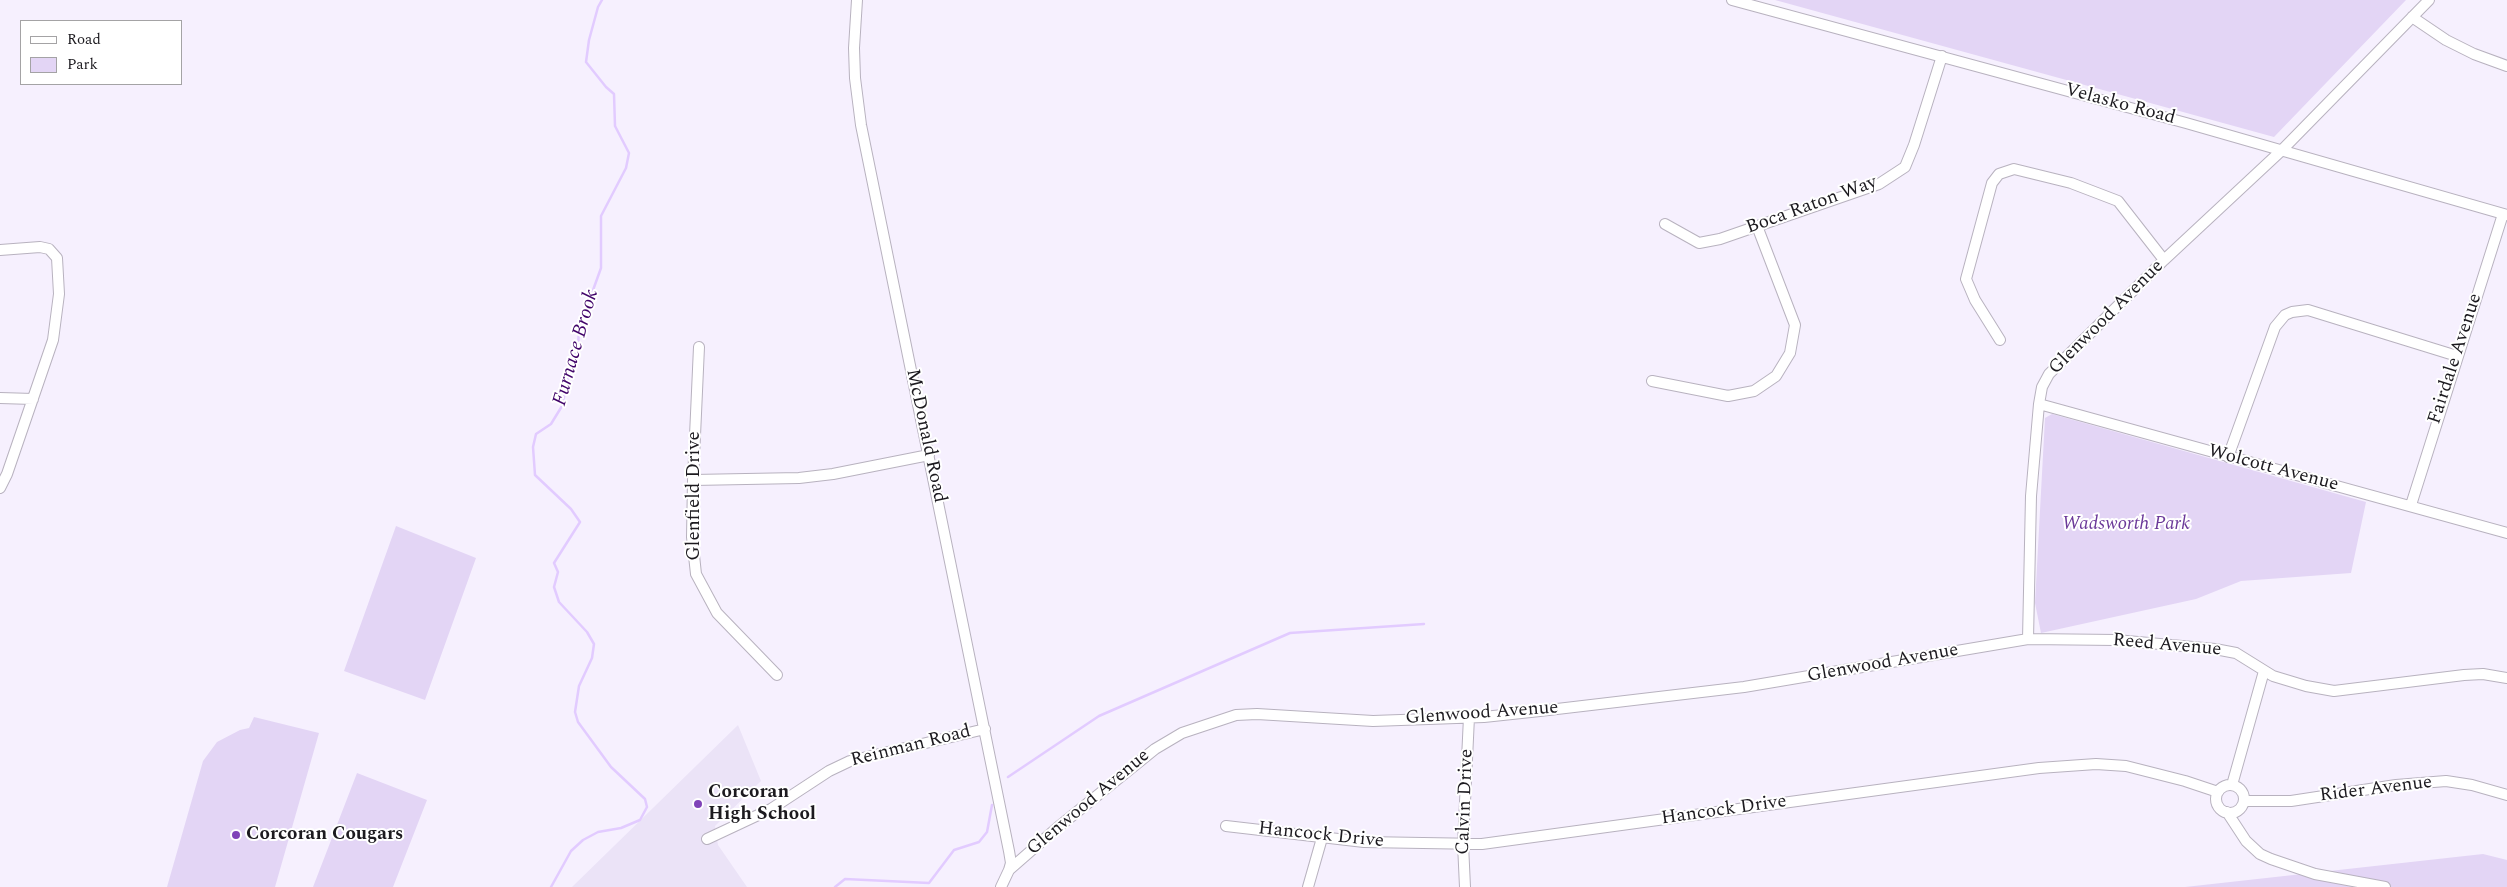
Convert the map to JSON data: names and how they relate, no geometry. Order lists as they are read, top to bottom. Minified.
{"streets":{"street":["Velasko Road","Boca Raton Way","Glenwood Avenue","Fairdale Avenue","McDonald Road","Wolcott Avenue","Glenfield Drive","Reed Avenue","Reinman Road","Rider Avenue","Calvin Drive","Hancock Drive"]},"crossings":[["Velasko Road","Boca Raton Way"],["Velasko Road","Glenwood Avenue"],["Velasko Road","Fairdale Avenue"],["Glenwood Avenue","McDonald Road"],["Glenwood Avenue","Wolcott Avenue"],["Glenwood Avenue","Reed Avenue"],["Glenwood Avenue","Calvin Drive"],["Fairdale Avenue","Wolcott Avenue"],["McDonald Road","Reinman Road"],["Rider Avenue","Hancock Drive"],["Calvin Drive","Hancock Drive"]],"water":["Furnace Brook"],"parks":["Wadsworth Park"],"places":["Corcoran High School","Corcoran Cougars"],"legend":["Road","Park"]}
